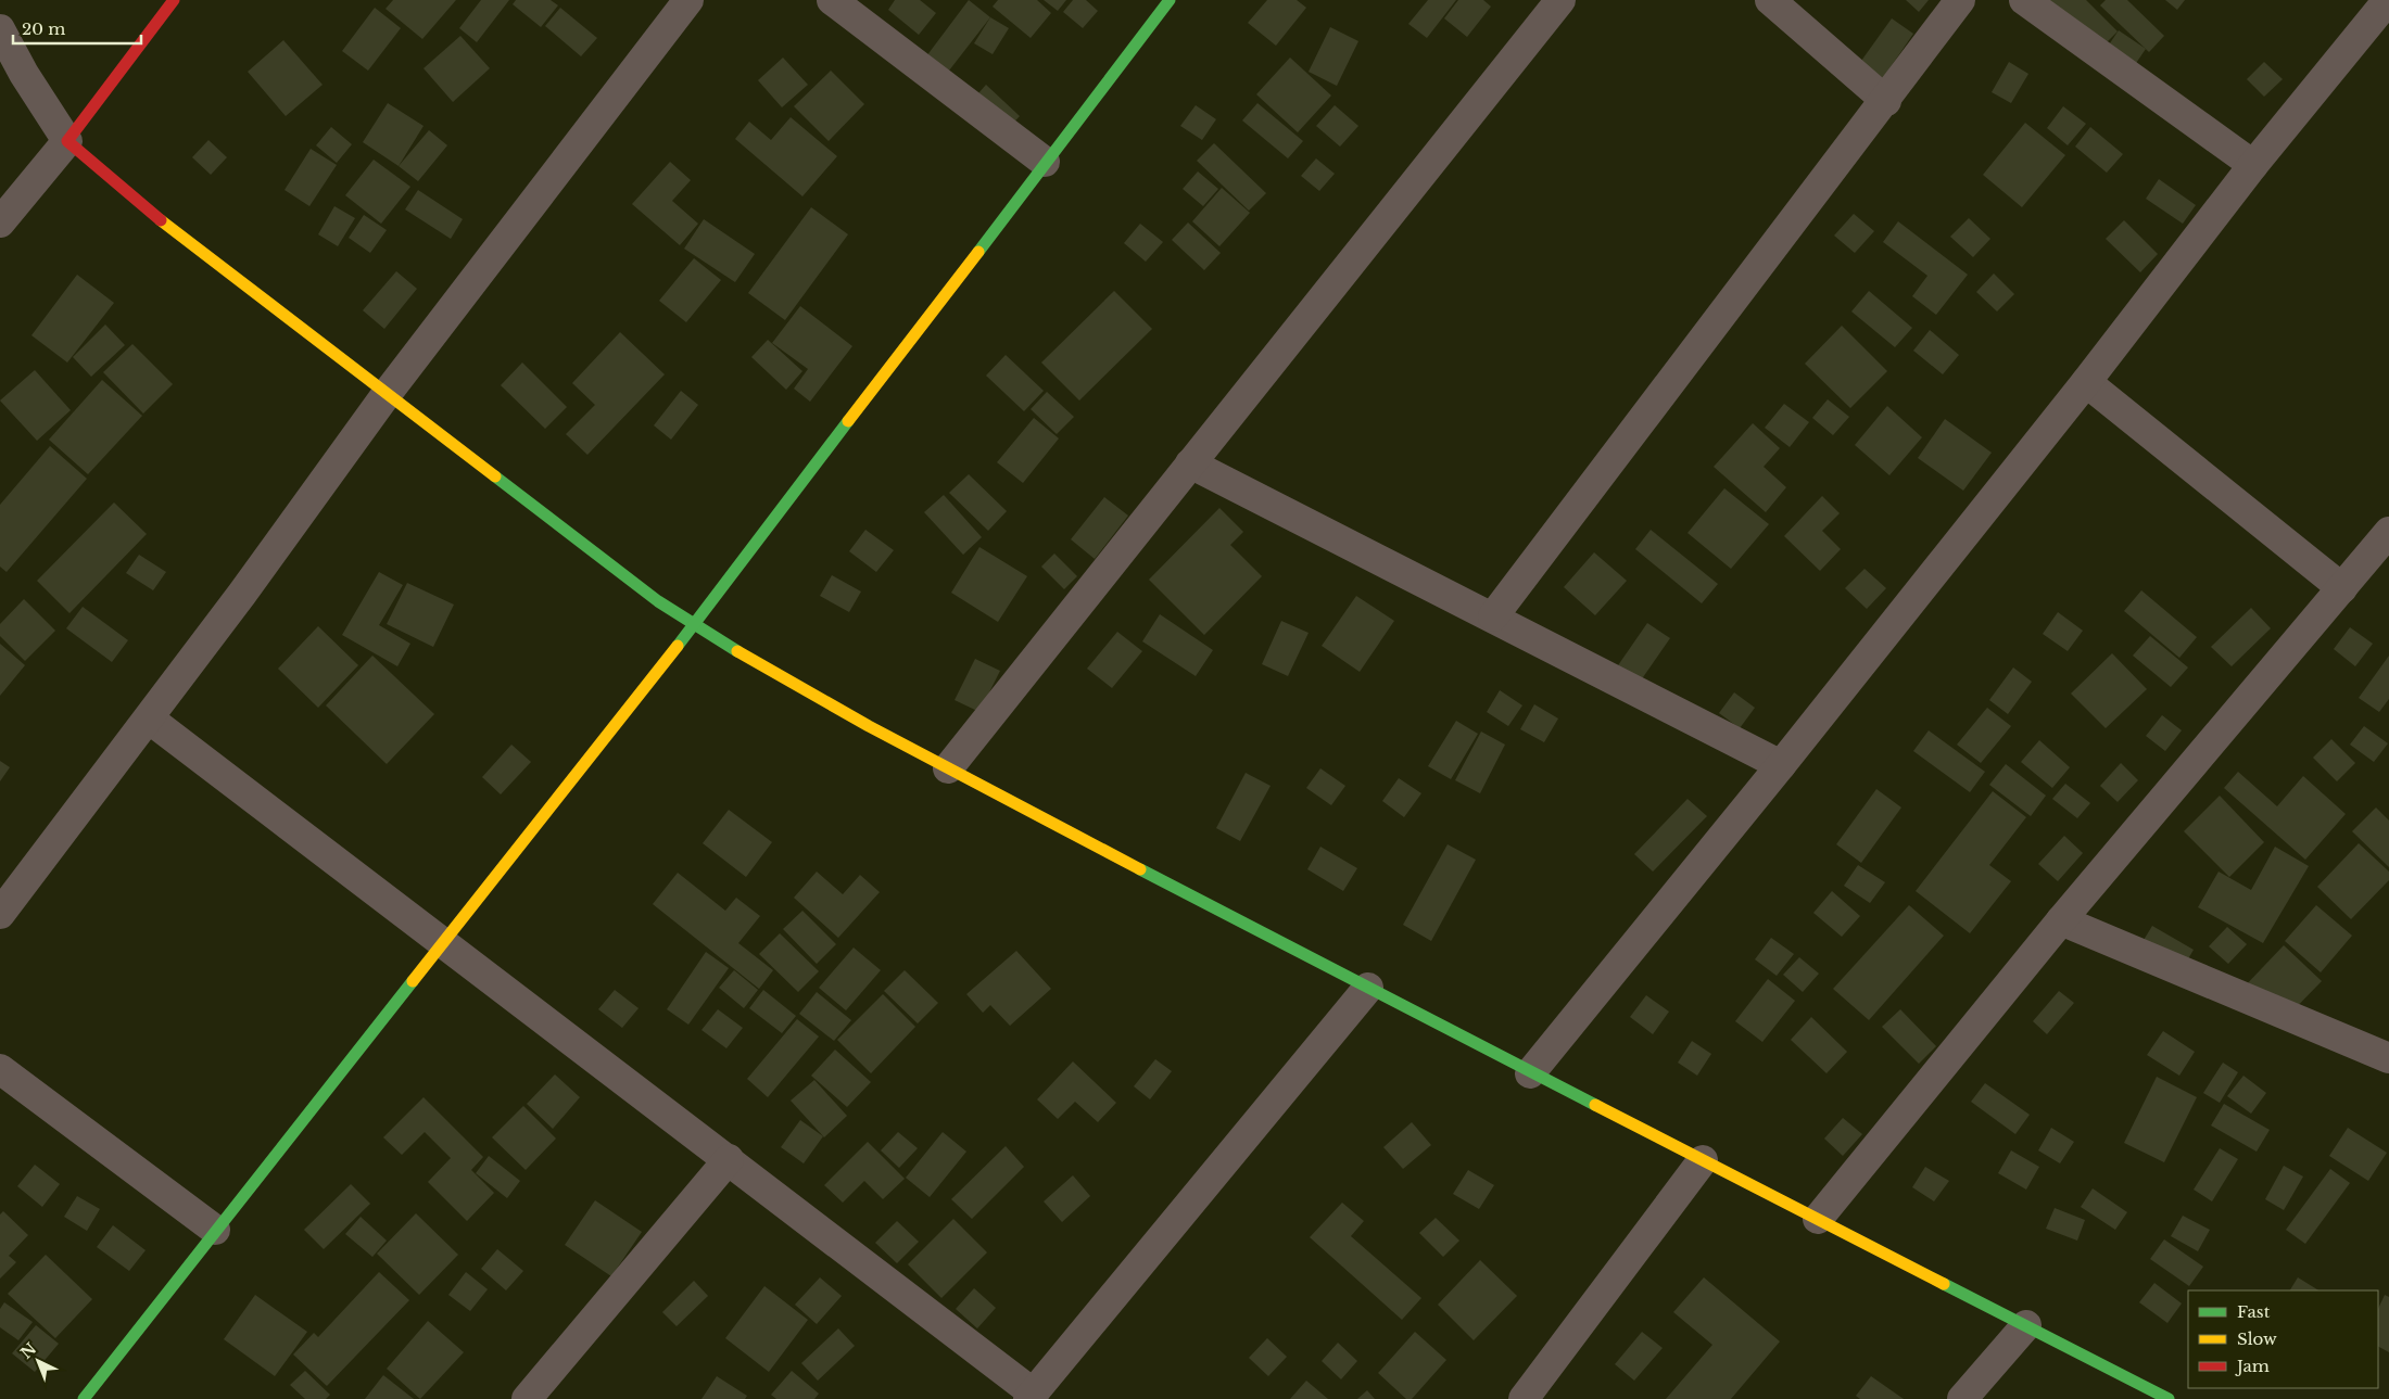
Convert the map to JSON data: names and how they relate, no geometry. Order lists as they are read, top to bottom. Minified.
{"legend":["Fast","Slow","Jam"],"scale_bar":"20 m","north":"top left"}
